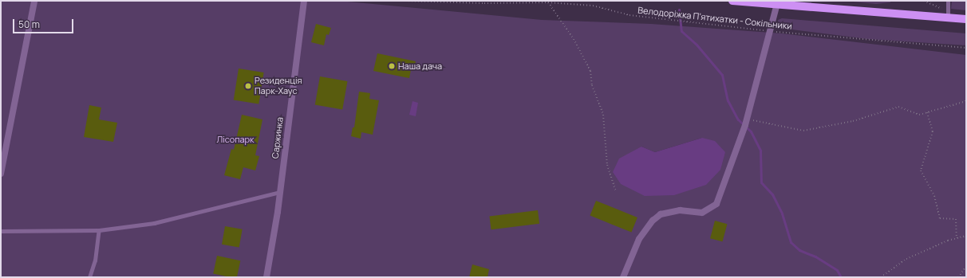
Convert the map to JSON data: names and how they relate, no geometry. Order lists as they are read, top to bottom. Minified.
{"streets":{"street":["Саржинка"],"path":["Велодоріжка П'ятихатки - Сокільники"]},"parks":["Лісопарк"],"places":["Наша дача","Резиденція Парк-Хаус"],"scale_bar":"50 m"}
